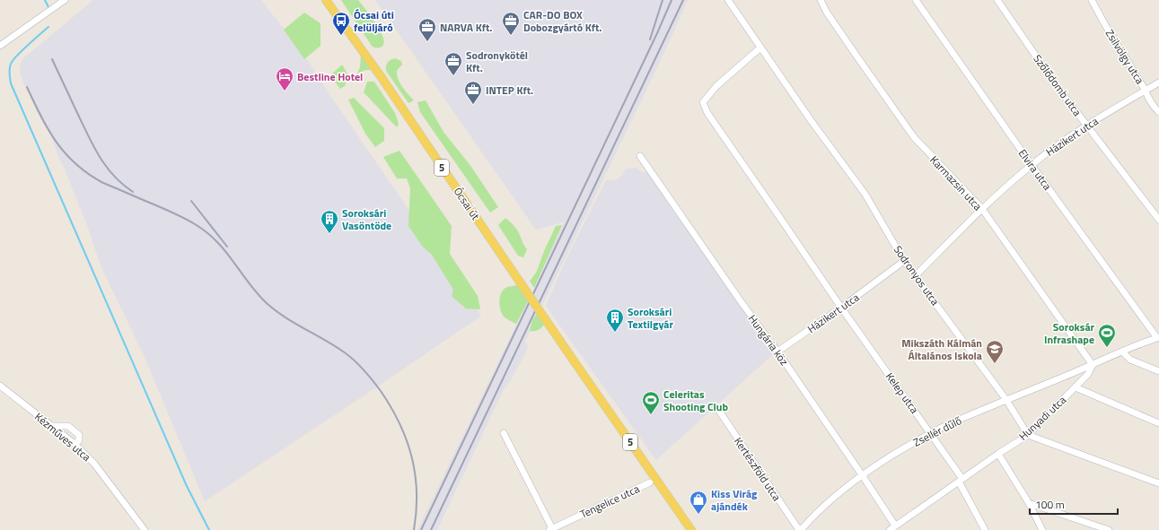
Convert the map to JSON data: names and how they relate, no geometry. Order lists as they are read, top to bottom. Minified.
{"streets":{"main road":["5","Ócsai út"],"street":["Zsilvölgy utca","Szőlődomb utca","Házikert utca","Elvira utca","Karmazsin utca","Sodronyos utca","Hungária köz","Kelep utca","Hunyadi utca","Zsellér dűlő","Kézműves utca","Kertészföld utca","Tengelice utca"]},"crossings":[["Zsilvölgy utca","Házikert utca"],["Szőlődomb utca","Házikert utca"],["Házikert utca","Elvira utca"],["Házikert utca","Karmazsin utca"],["Házikert utca","Sodronyos utca"],["Házikert utca","Hungária köz"],["Házikert utca","Kelep utca"],["Karmazsin utca","Hunyadi utca"],["Karmazsin utca","Zsellér dűlő"],["Sodronyos utca","Kelep utca"],["Sodronyos utca","Hunyadi utca"],["Sodronyos utca","Zsellér dűlő"],["Hungária köz","Hunyadi utca"],["Hungária köz","Zsellér dűlő"],["Kelep utca","Hunyadi utca"],["Kelep utca","Zsellér dűlő"],["Hunyadi utca","Zsellér dűlő"],["Zsellér dűlő","Kertészföld utca"]],"places":{"bus stop":["Ócsai úti felüljáró"],"office":["CAR-DO BOX Dobozgyártó Kft.","NARVA Kft.","Sodronykötél Kft.","INTEP Kft."],"hotel":["Bestline Hotel"],"building":["Soroksári Vasöntöde","Soroksári Textilgyár"],"sports":["Soroksár Infrashape","Celeritas Shooting Club"],"school or university":["Mikszáth Kálmán Általános Iskola"],"shop":["Kiss Virág ajándék"]},"scale_bar":"100 m"}
